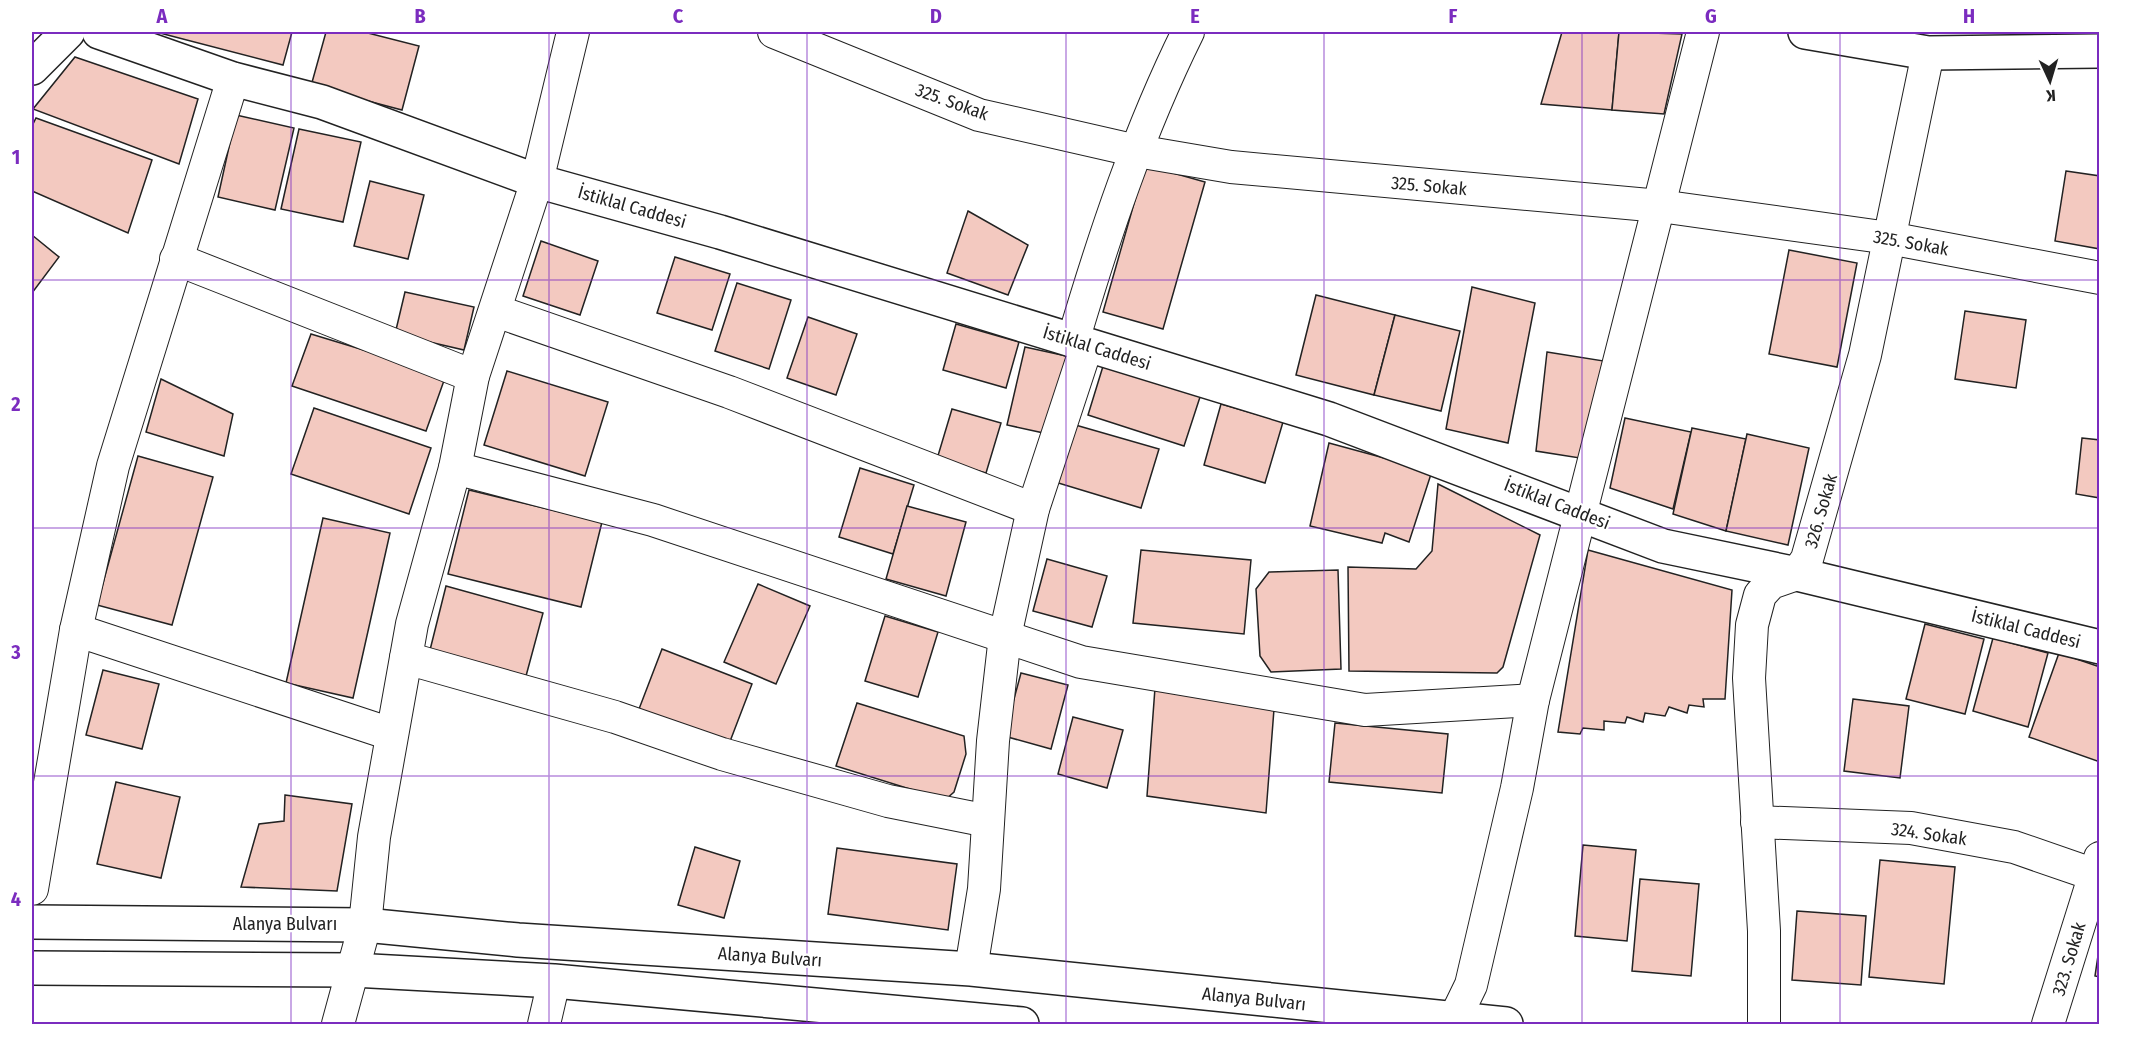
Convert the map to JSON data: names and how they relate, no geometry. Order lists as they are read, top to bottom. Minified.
{"streets":{"main road":["İstiklal Caddesi","Alanya Bulvarı"],"street":["325. Sokak","326. Sokak","324. Sokak","323. Sokak"]},"crossings":[["325. Sokak","326. Sokak"],["İstiklal Caddesi","326. Sokak"],["324. Sokak","323. Sokak"]],"north":"bottom","grid":{"columns":["A","B","C","D","E","F","G","H"],"rows":["1","2","3","4"]}}
